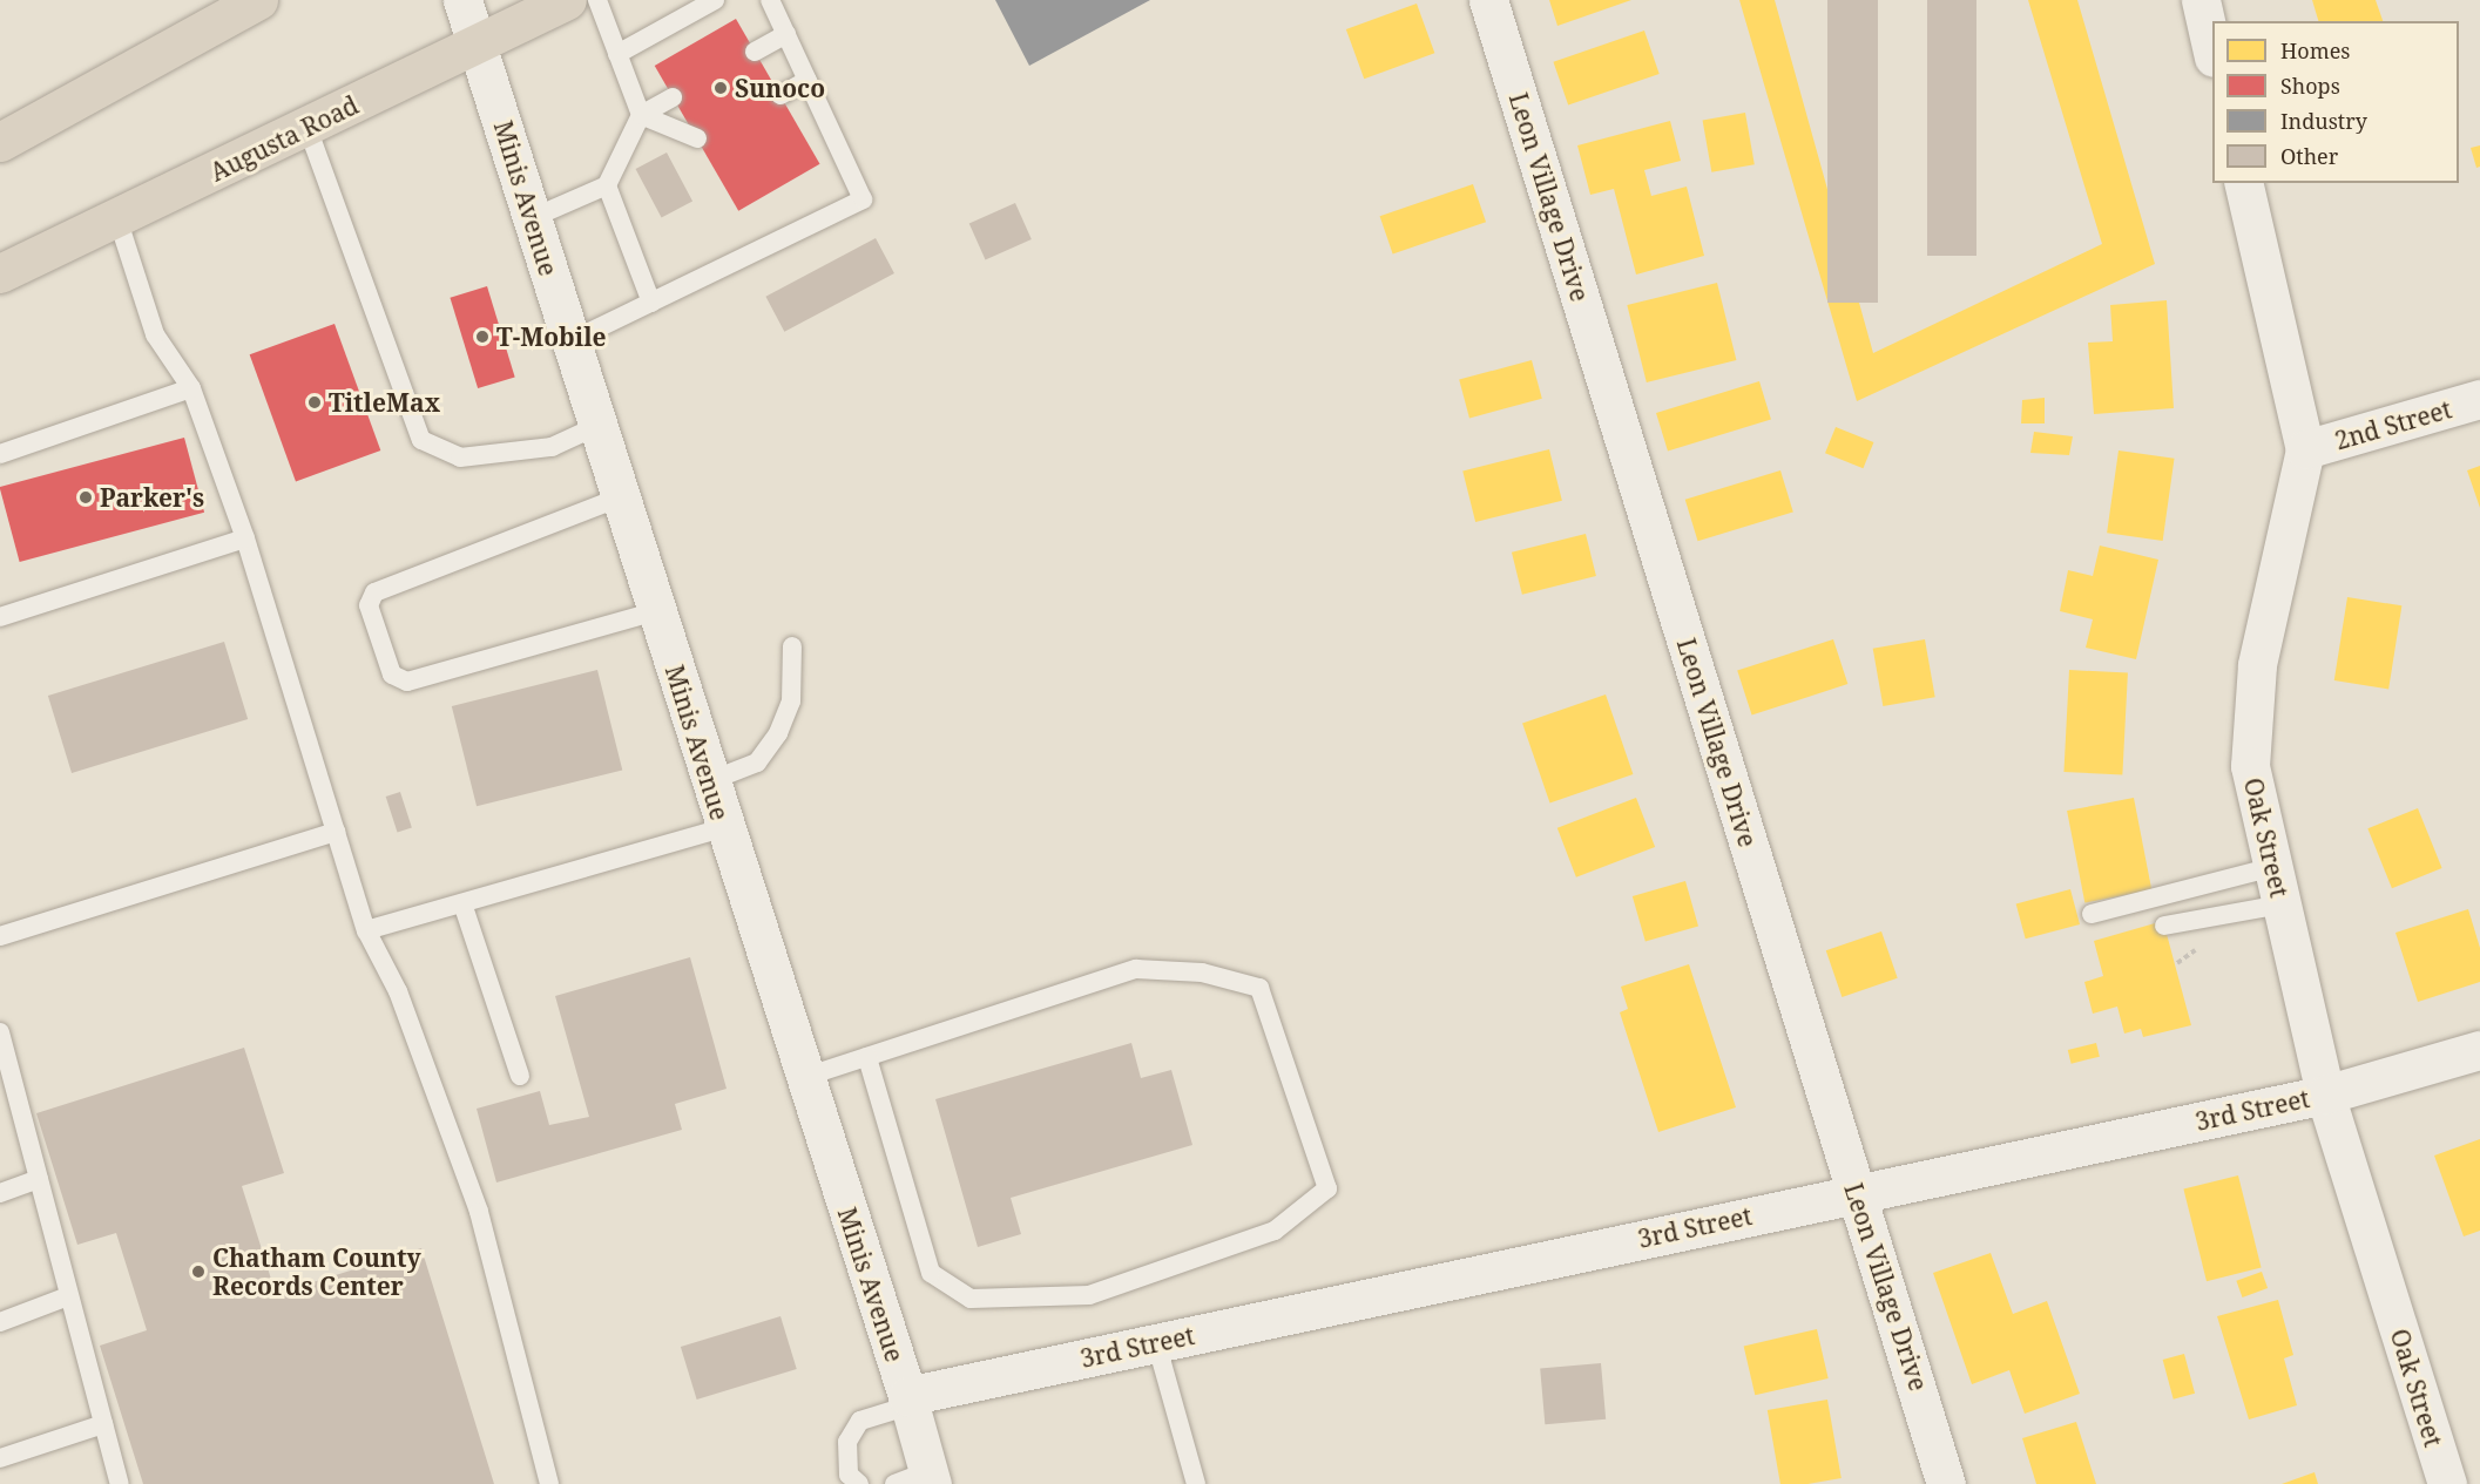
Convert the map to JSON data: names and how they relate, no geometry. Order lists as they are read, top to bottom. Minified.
{"streets":{"highway":["Augusta Road"],"street":["Leon Village Drive","Minis Avenue","2nd Street","Oak Street","3rd Street"]},"crossings":[["Augusta Road","Minis Avenue"],["Leon Village Drive","3rd Street"],["Minis Avenue","3rd Street"],["2nd Street","Oak Street"],["Oak Street","3rd Street"]],"places":["Sunoco","T-Mobile","TitleMax","Parker's","Chatham County Records Center"],"legend":["Homes","Shops","Industry","Other"]}
